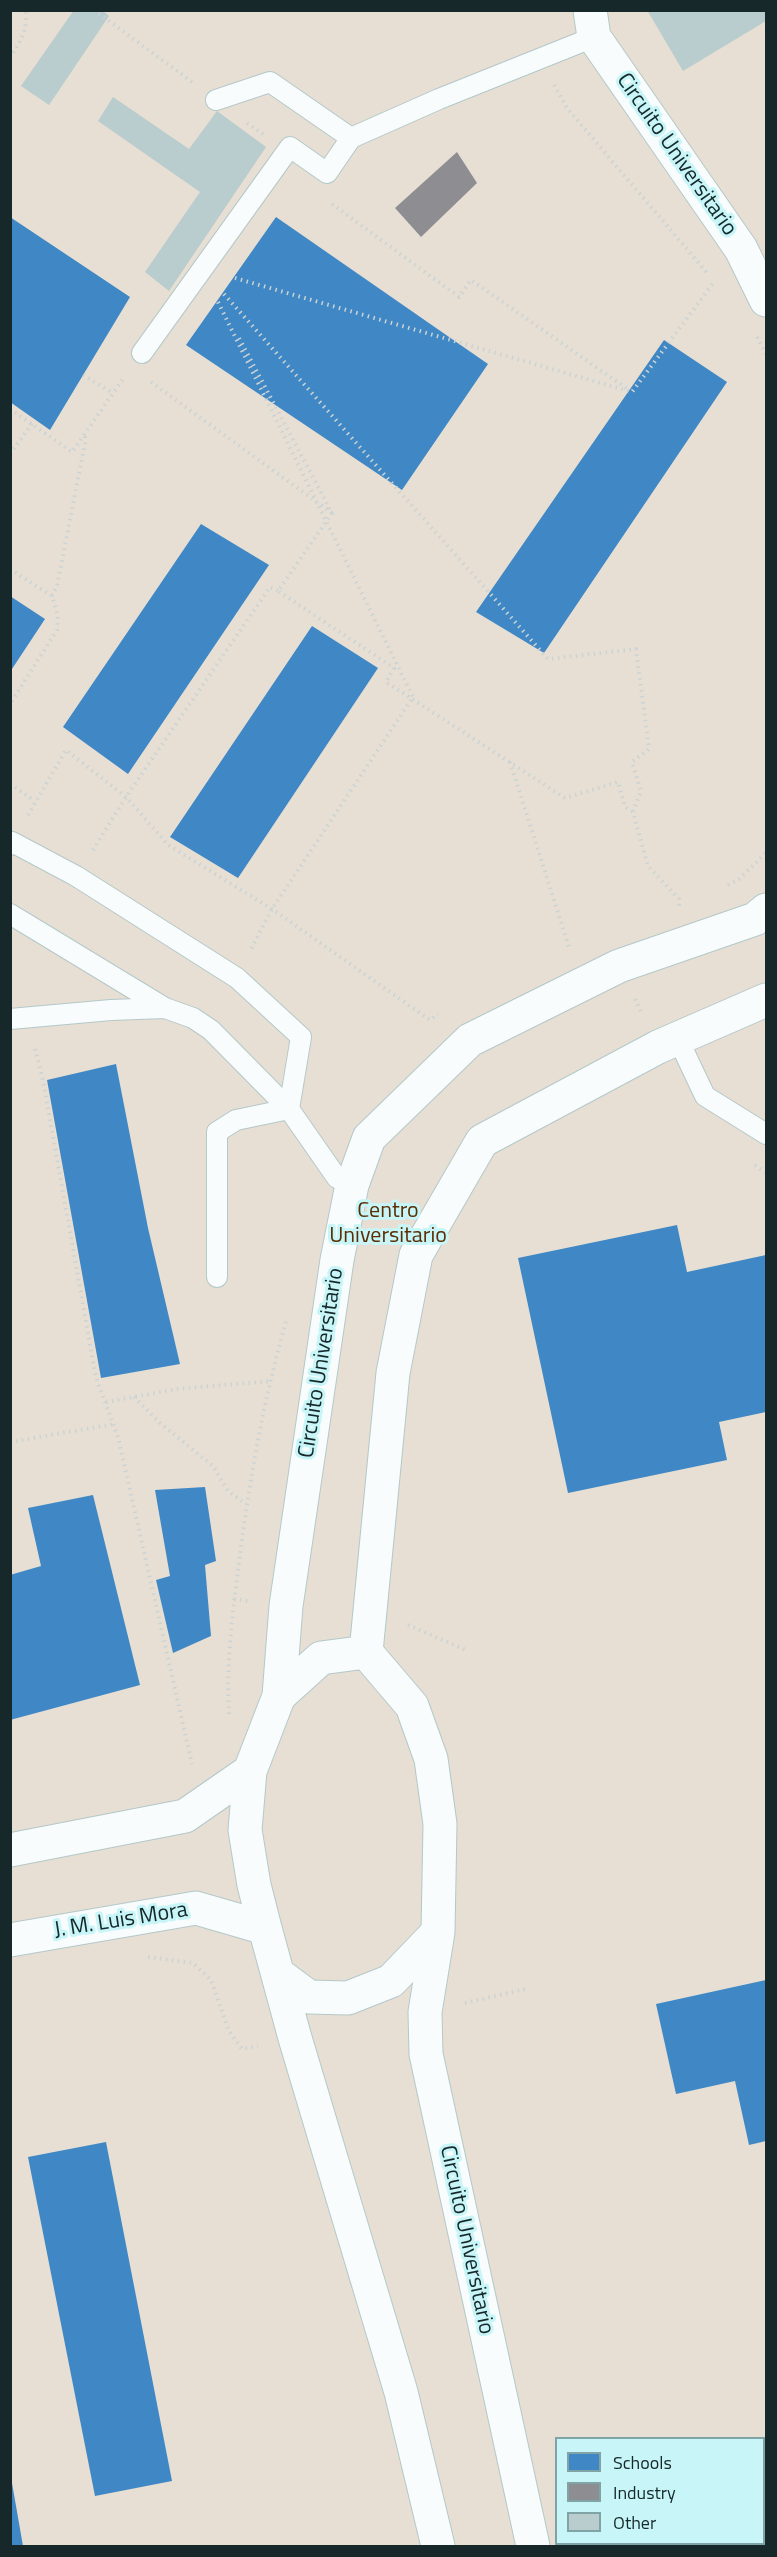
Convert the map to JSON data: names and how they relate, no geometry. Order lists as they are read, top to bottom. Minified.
{"streets":{"street":["Circuito Universitario","J. M. Luis Mora"]},"parks":["Centro Universitario"],"legend":["Schools","Industry","Other"]}
